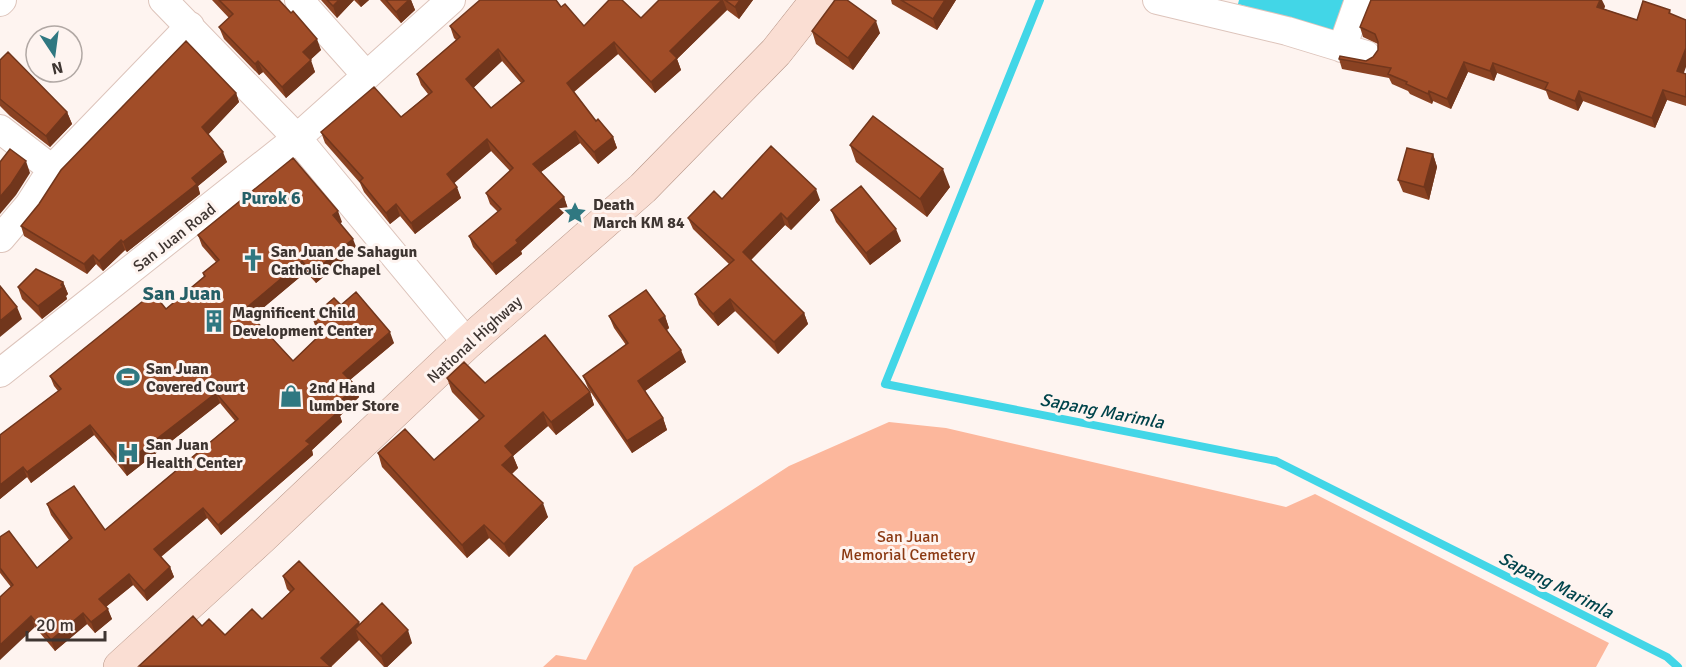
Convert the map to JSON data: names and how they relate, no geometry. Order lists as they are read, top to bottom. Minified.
{"streets":{"main road":["National Highway"],"street":["San Juan Road"]},"districts":["Purok 6","San Juan"],"water":["Sapang Marimla"],"parks":["San Juan Memorial Cemetery"],"places":{"place":["Death March KM 84"],"church":["San Juan de Sahagun Catholic Chapel"],"building":["Magnificent Child Development Center"],"sports":["San Juan Covered Court"],"shop":["2nd Hand lumber Store"],"hospital":["San Juan Health Center"]},"scale_bar":"20 m","north":"bottom"}
